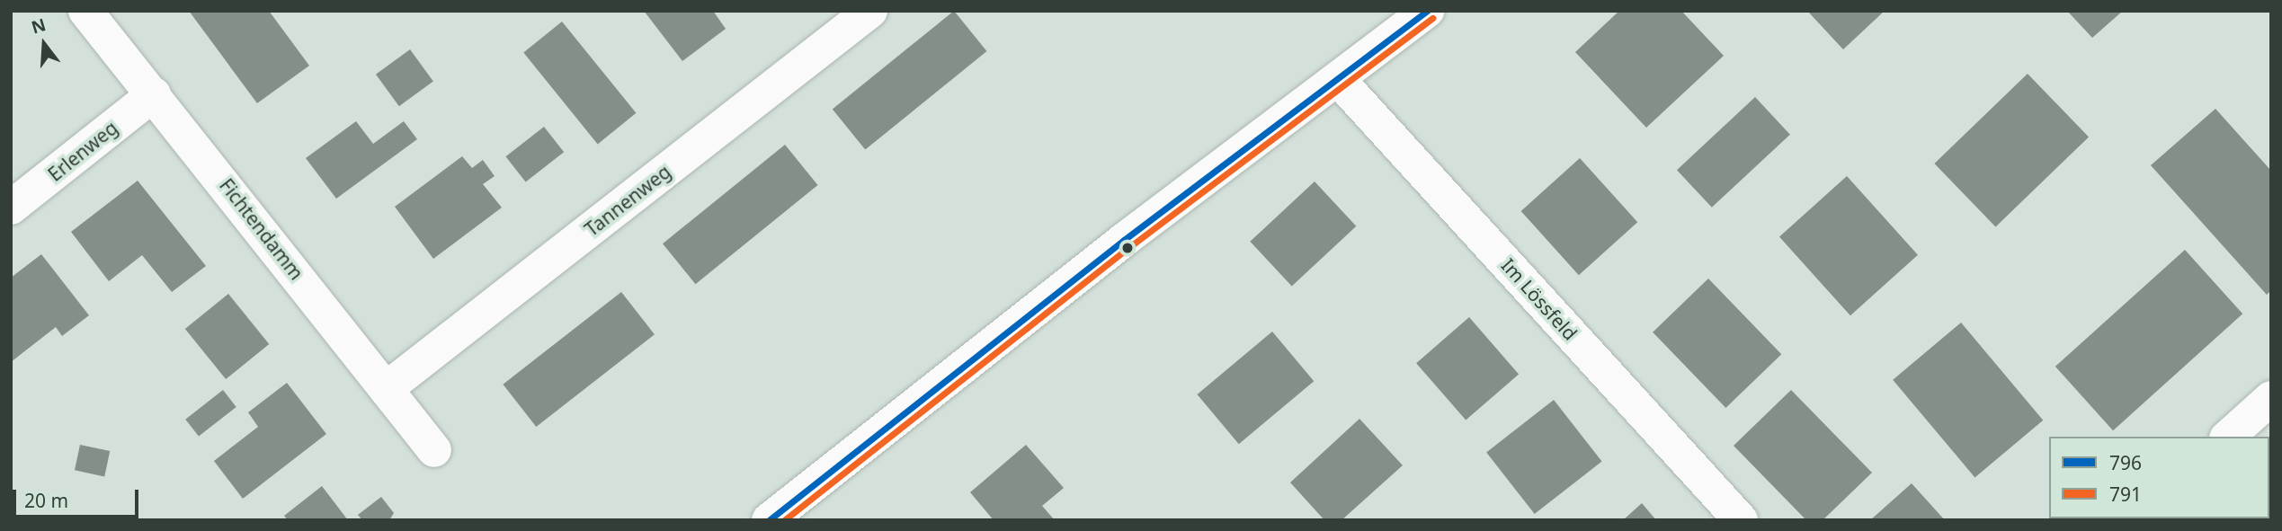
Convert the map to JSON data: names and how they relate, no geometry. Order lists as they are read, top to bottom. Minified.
{"streets":{"street":["Erlenweg","Tannenweg","Fichtendamm","Im Lössfeld"]},"crossings":[["Erlenweg","Fichtendamm"],["Tannenweg","Fichtendamm"]],"lines":["transit line 796","transit line 791"],"legend":["796","791"],"scale_bar":"20 m","north":"top"}
